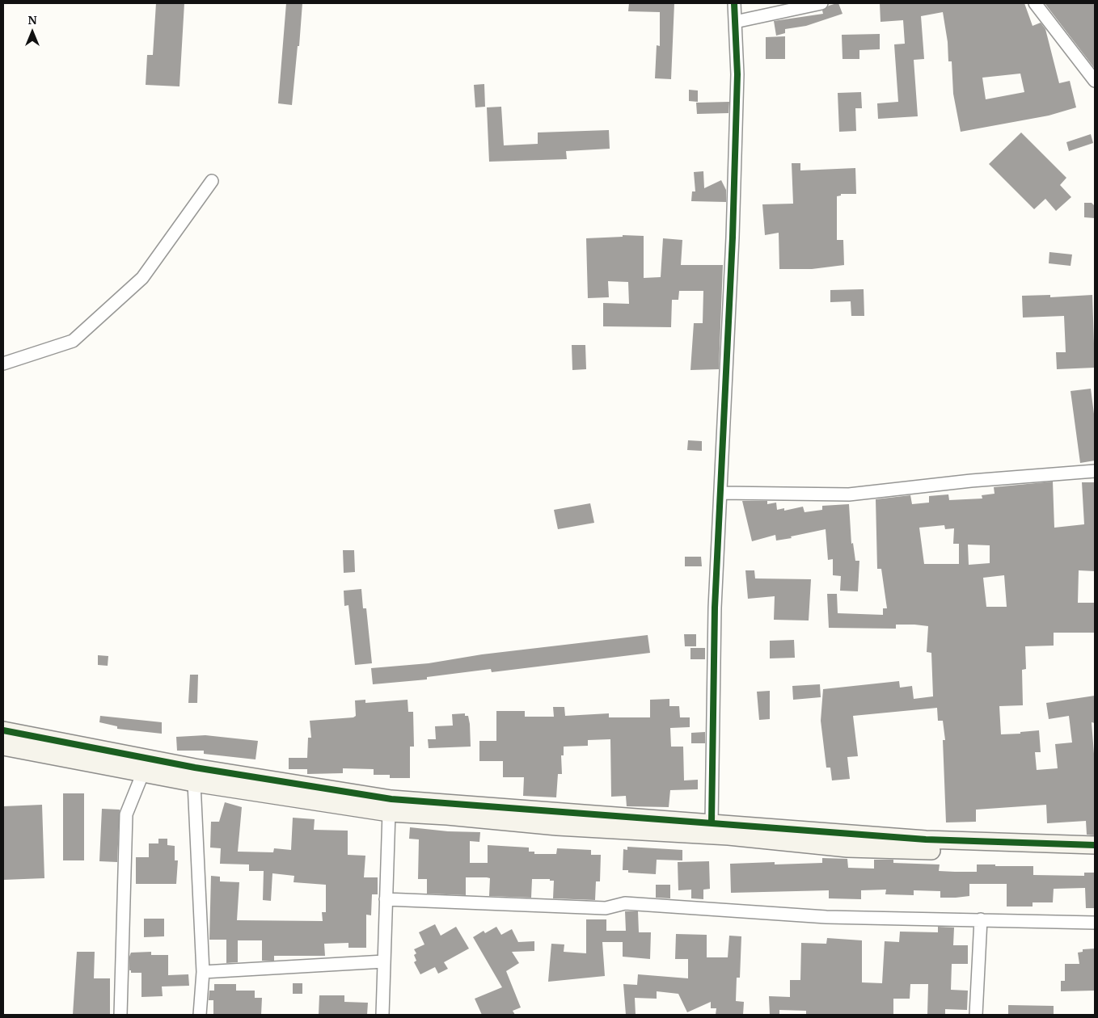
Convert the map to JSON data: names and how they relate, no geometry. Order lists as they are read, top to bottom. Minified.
{"north":"top"}
